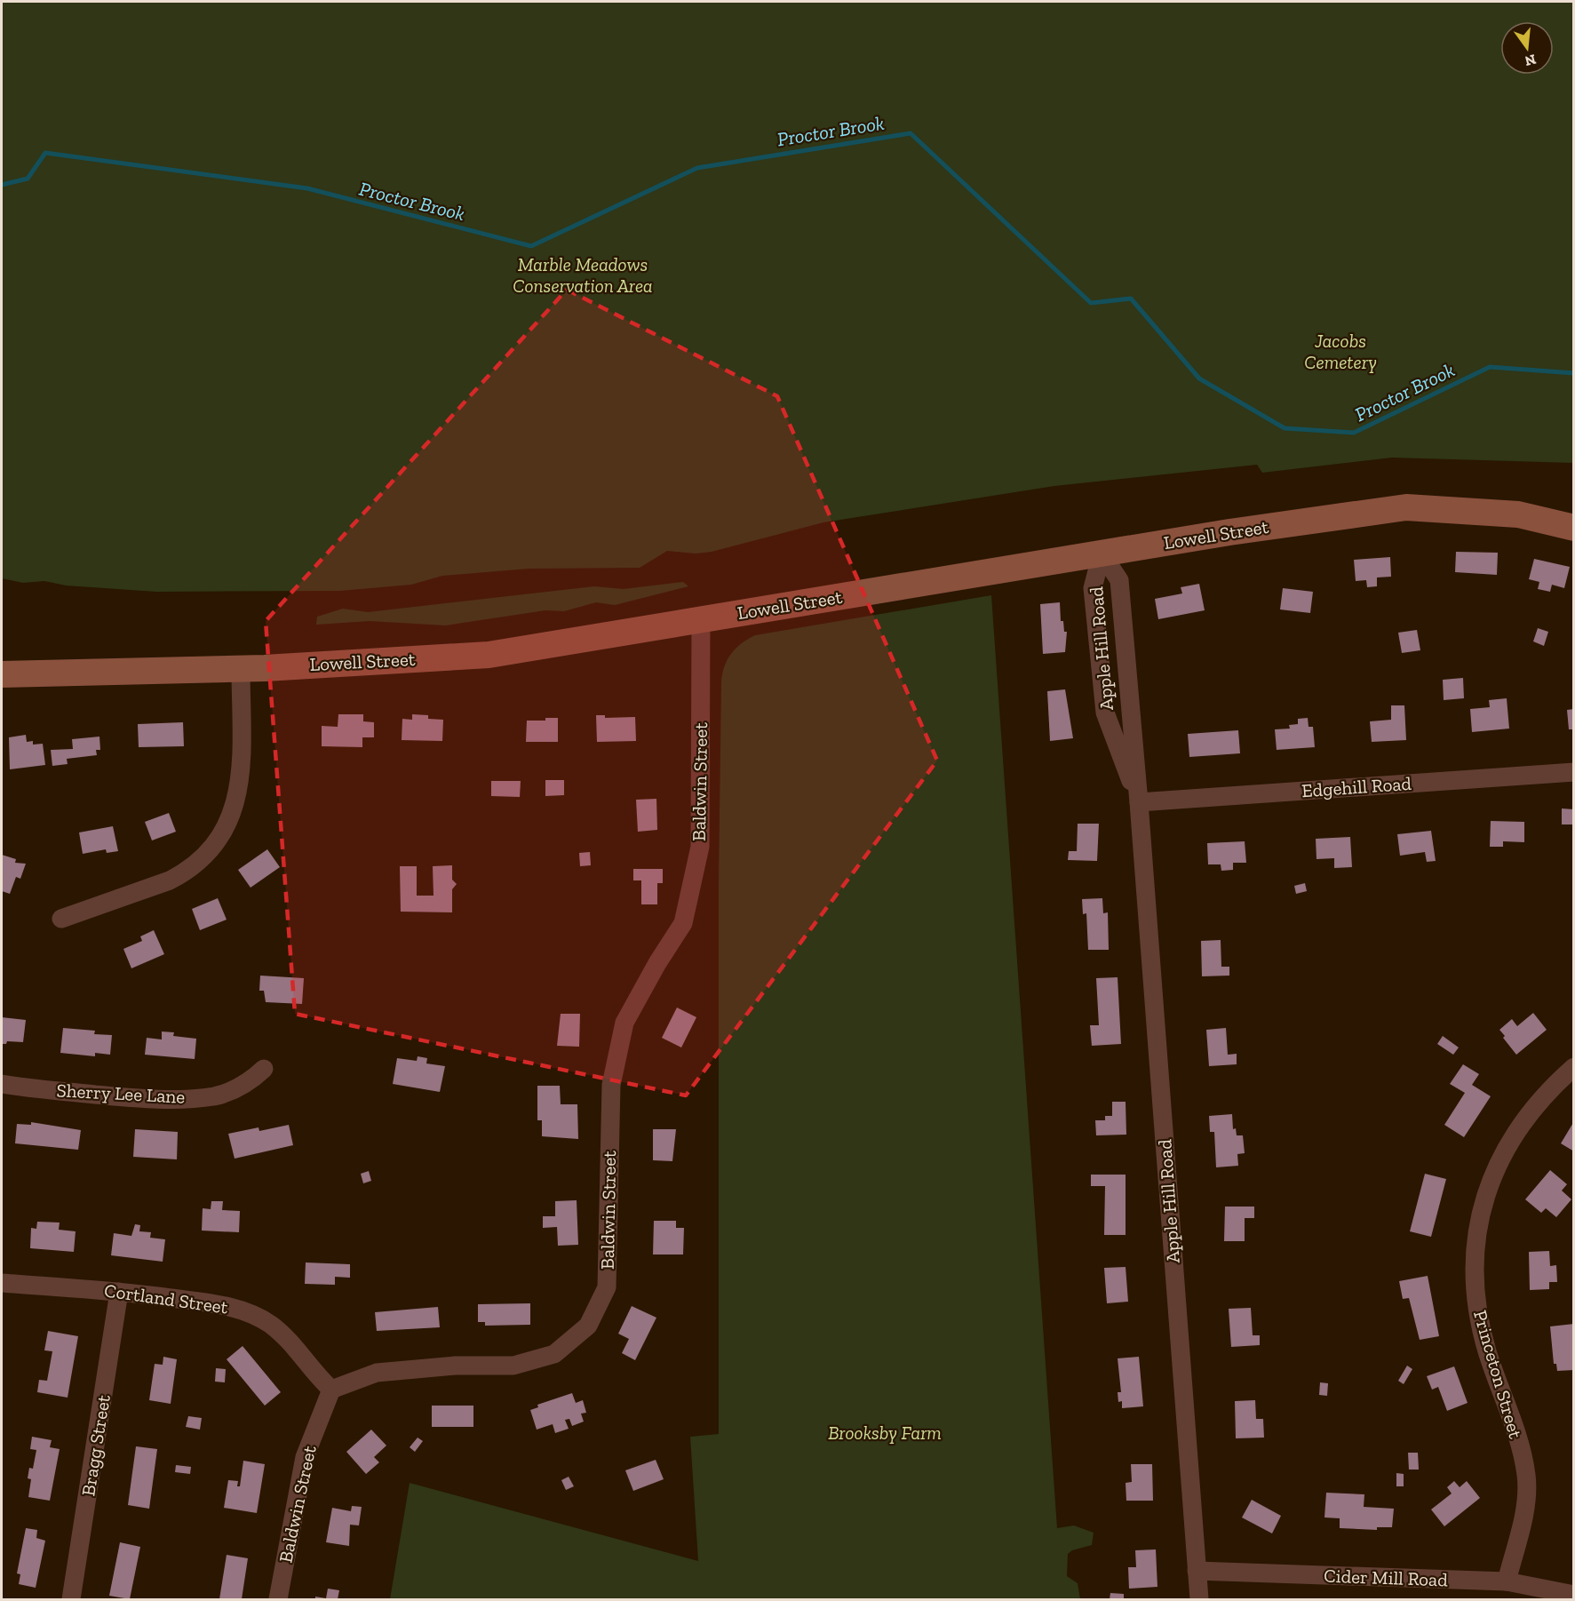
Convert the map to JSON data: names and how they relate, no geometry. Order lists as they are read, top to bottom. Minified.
{"streets":{"main road":["Lowell Street"],"street":["Apple Hill Road","Baldwin Street","Edgehill Road","Sherry Lee Lane","Cortland Street","Princeton Street","Bragg Street","Cider Mill Road"]},"crossings":[["Lowell Street","Apple Hill Road"],["Lowell Street","Baldwin Street"],["Apple Hill Road","Edgehill Road"],["Apple Hill Road","Cider Mill Road"],["Baldwin Street","Cortland Street"],["Cortland Street","Bragg Street"],["Princeton Street","Cider Mill Road"]],"water":["Proctor Brook"],"parks":["Marble Meadows Conservation Area","Jacobs Cemetery","Brooksby Farm"],"north":"bottom"}
